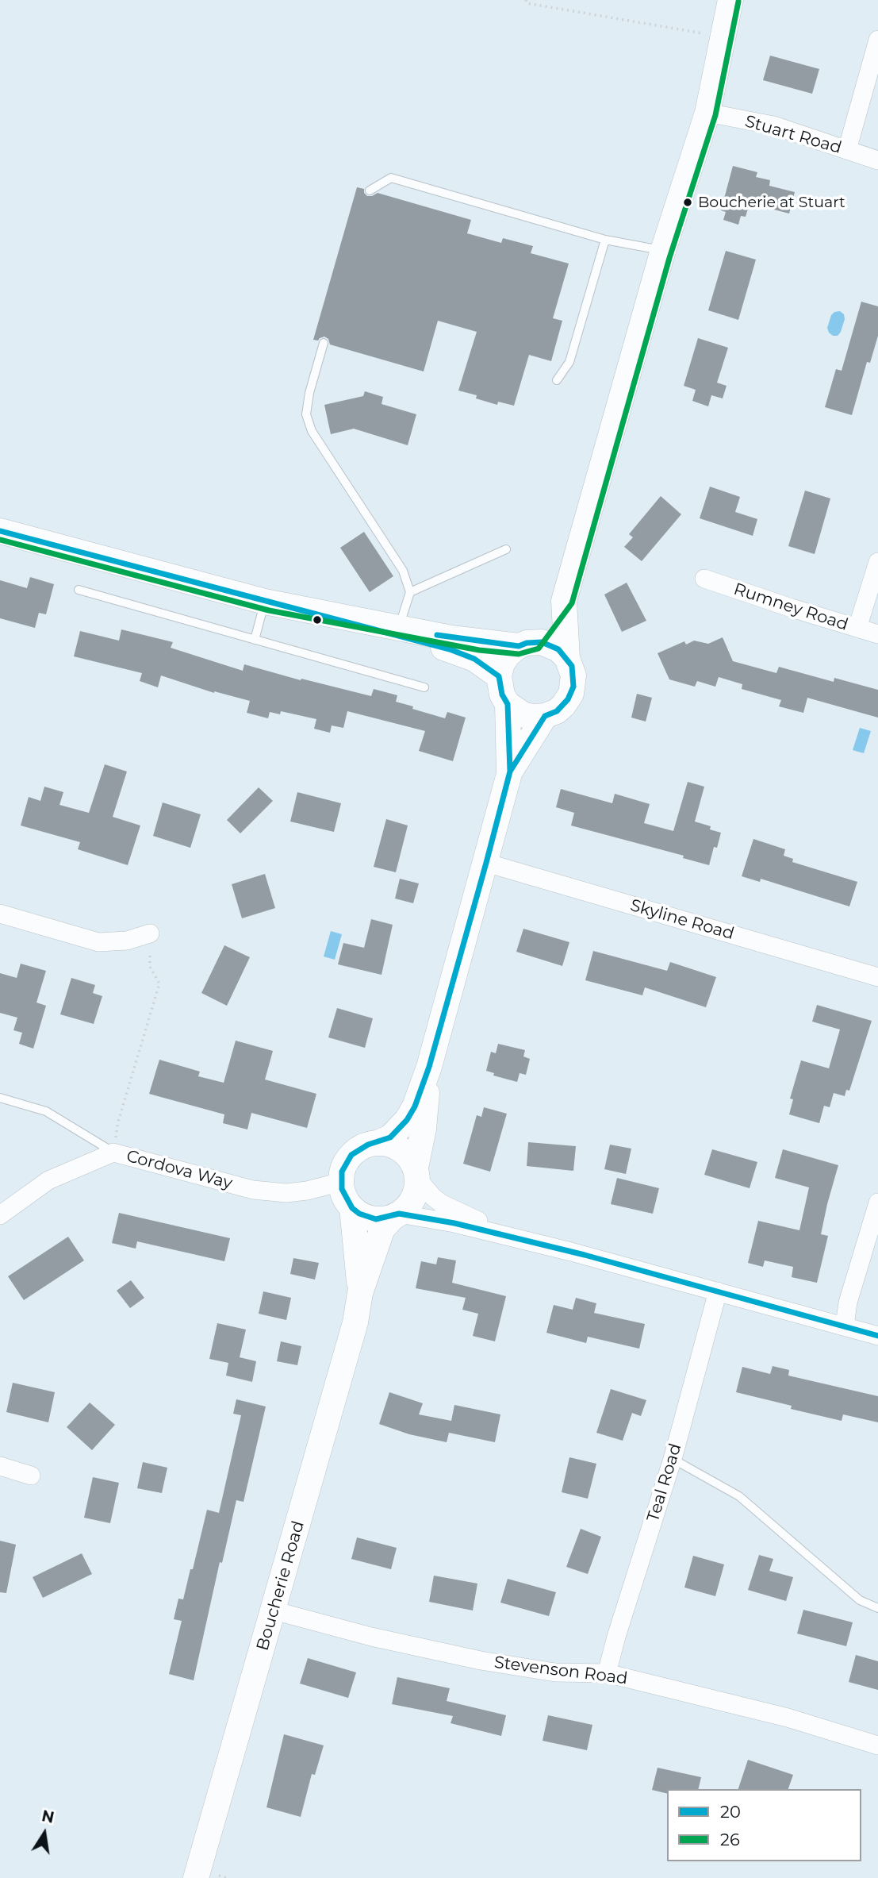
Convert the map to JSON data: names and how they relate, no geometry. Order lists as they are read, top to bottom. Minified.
{"streets":{"main road":["Boucherie Road"],"street":["Stuart Road","Rumney Road","Skyline Road","Cordova Way","Teal Road","Stevenson Road"]},"crossings":[["Cordova Way","Boucherie Road"],["Teal Road","Stevenson Road"],["Boucherie Road","Stevenson Road"]],"places":["Boucherie at Stuart"],"lines":["transit line 26","transit line 20"],"legend":["20","26"],"north":"top"}
